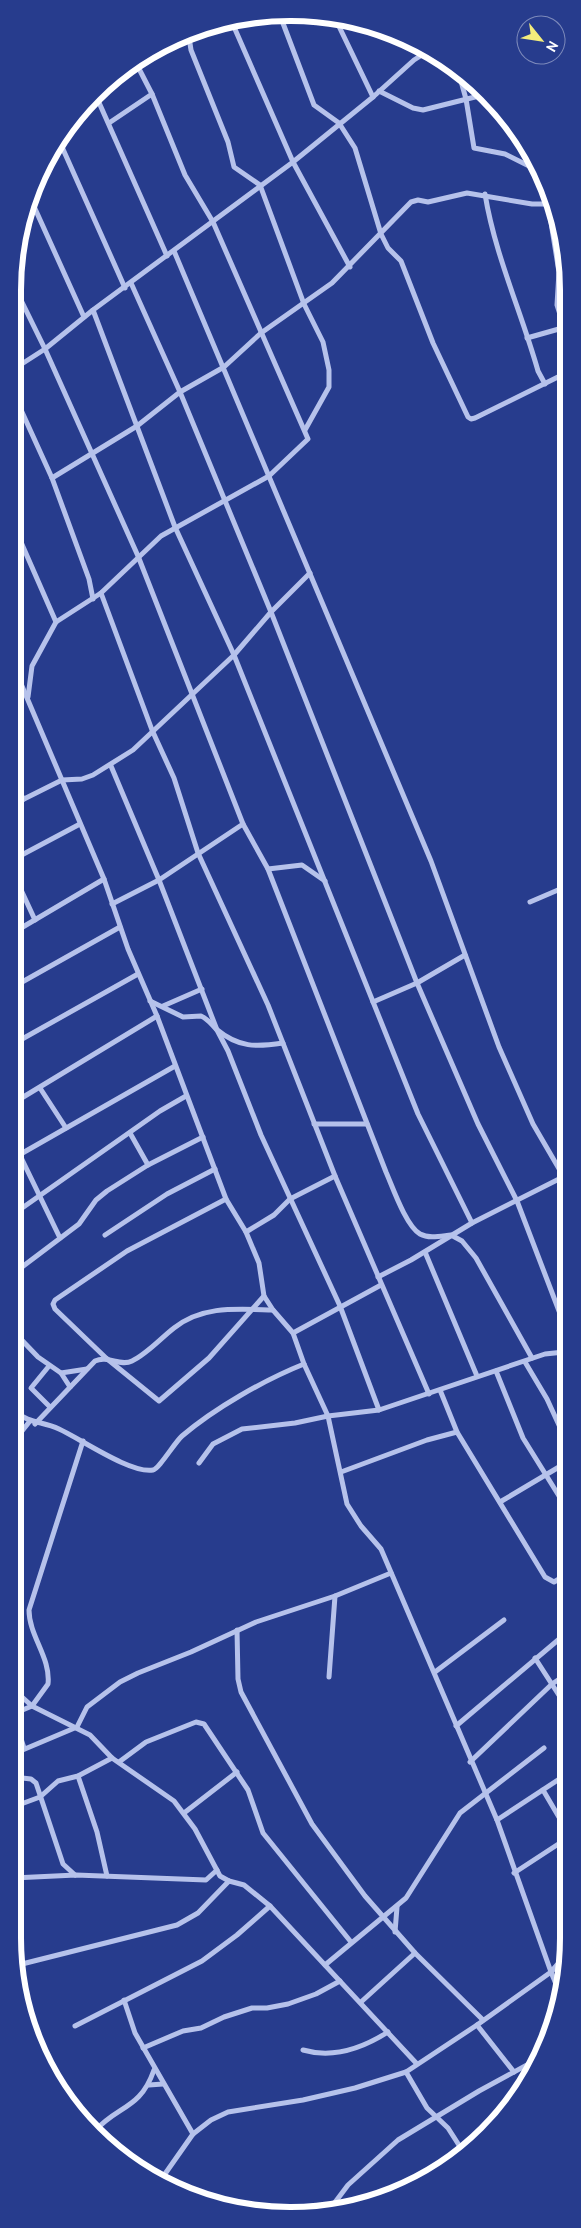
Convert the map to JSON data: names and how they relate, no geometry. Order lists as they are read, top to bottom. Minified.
{"north":"bottom right"}
